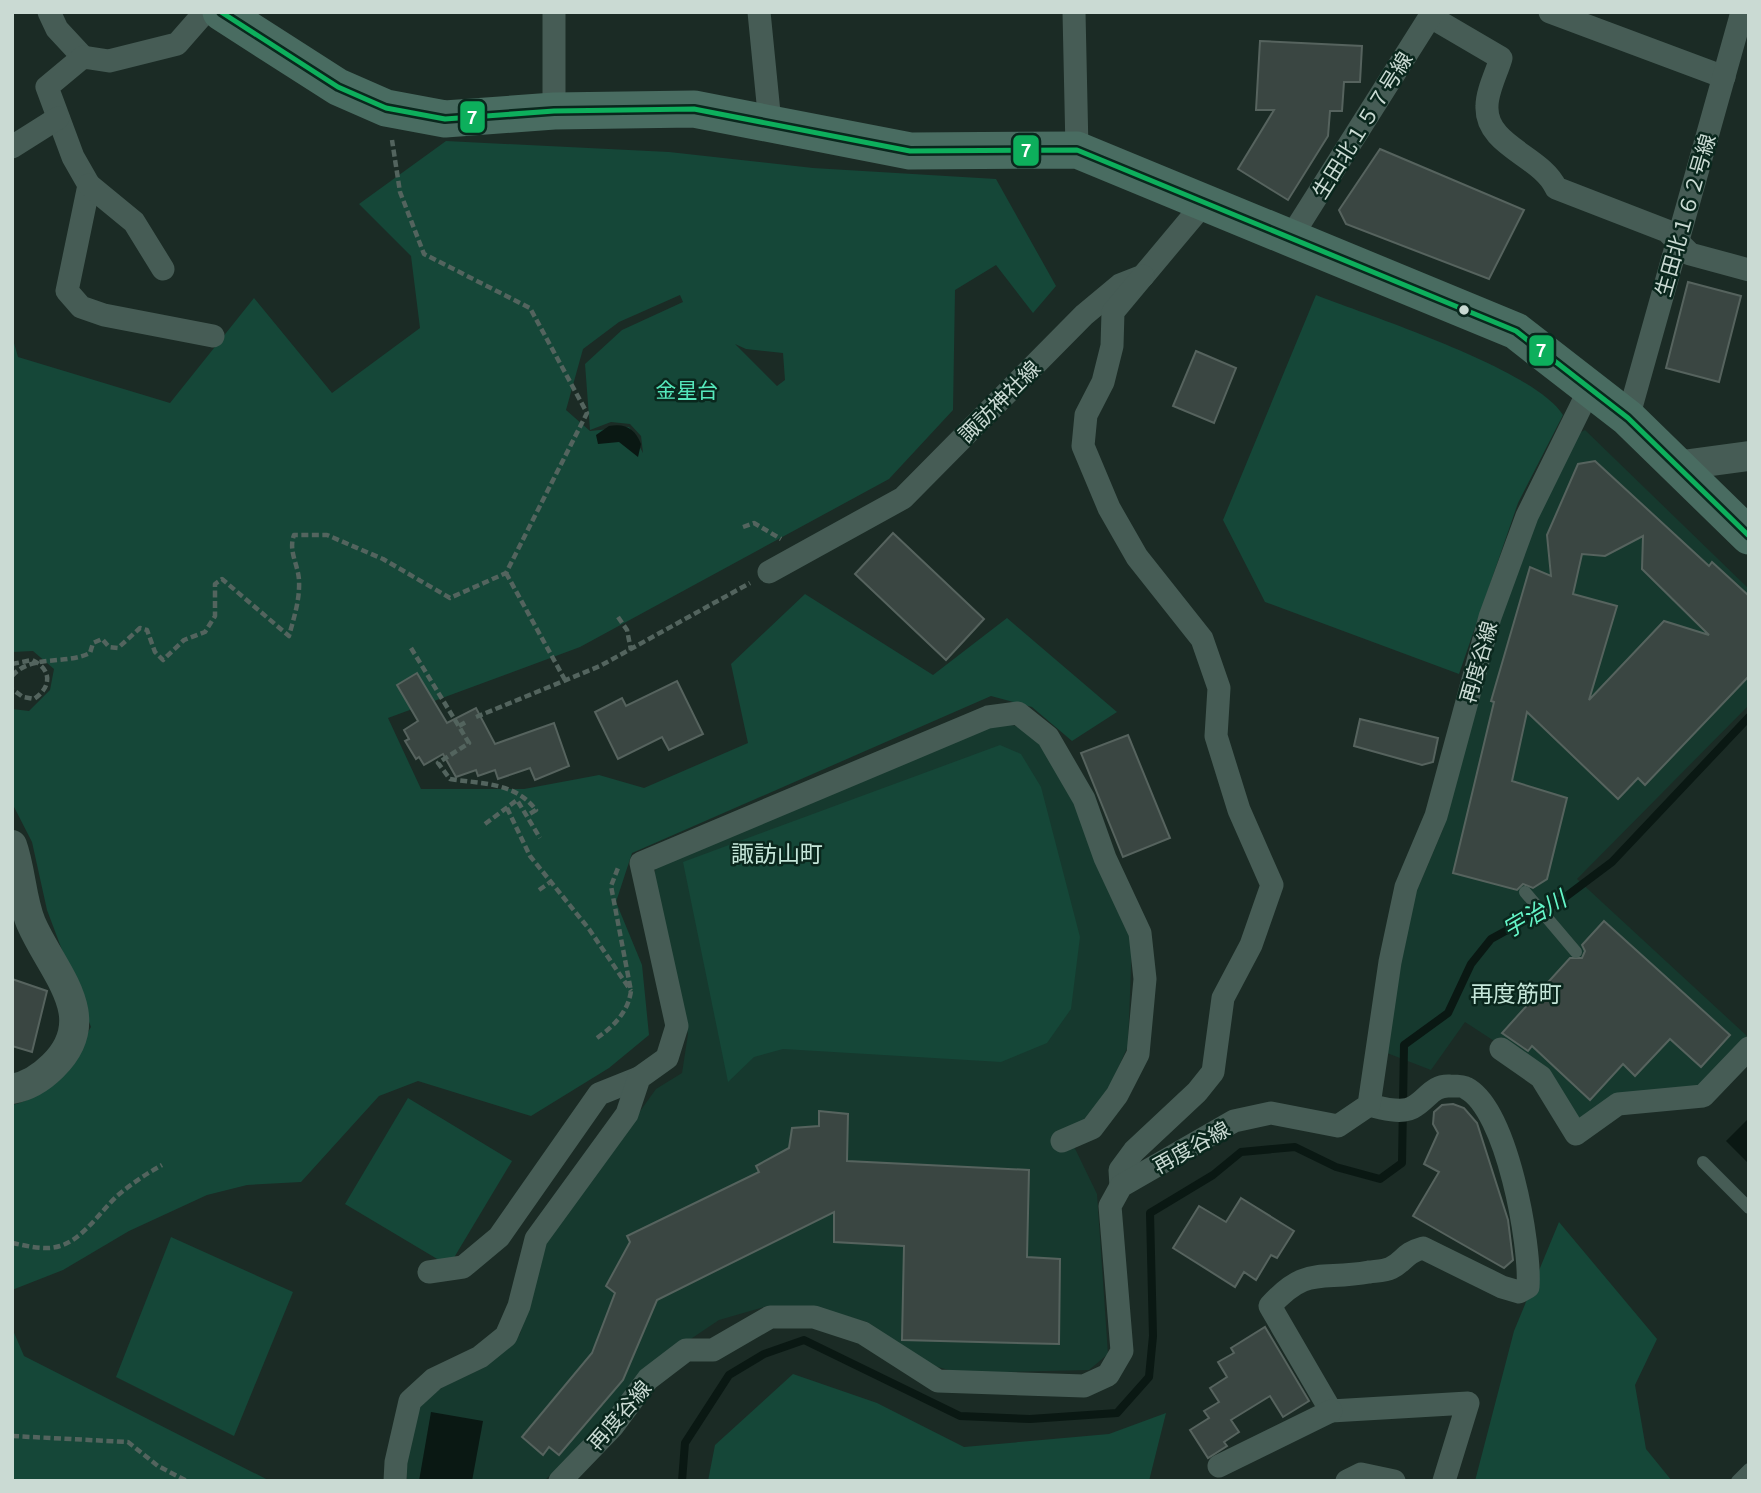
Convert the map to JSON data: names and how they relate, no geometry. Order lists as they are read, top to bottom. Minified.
{"streets":{"street":["生田北１５７号線","生田北１６２号線","諏訪神社線","再度谷線"]},"districts":["諏訪山町","再度筋町"],"water":["宇治川"],"parks":["金星台"],"lines":["transit line 7"]}
